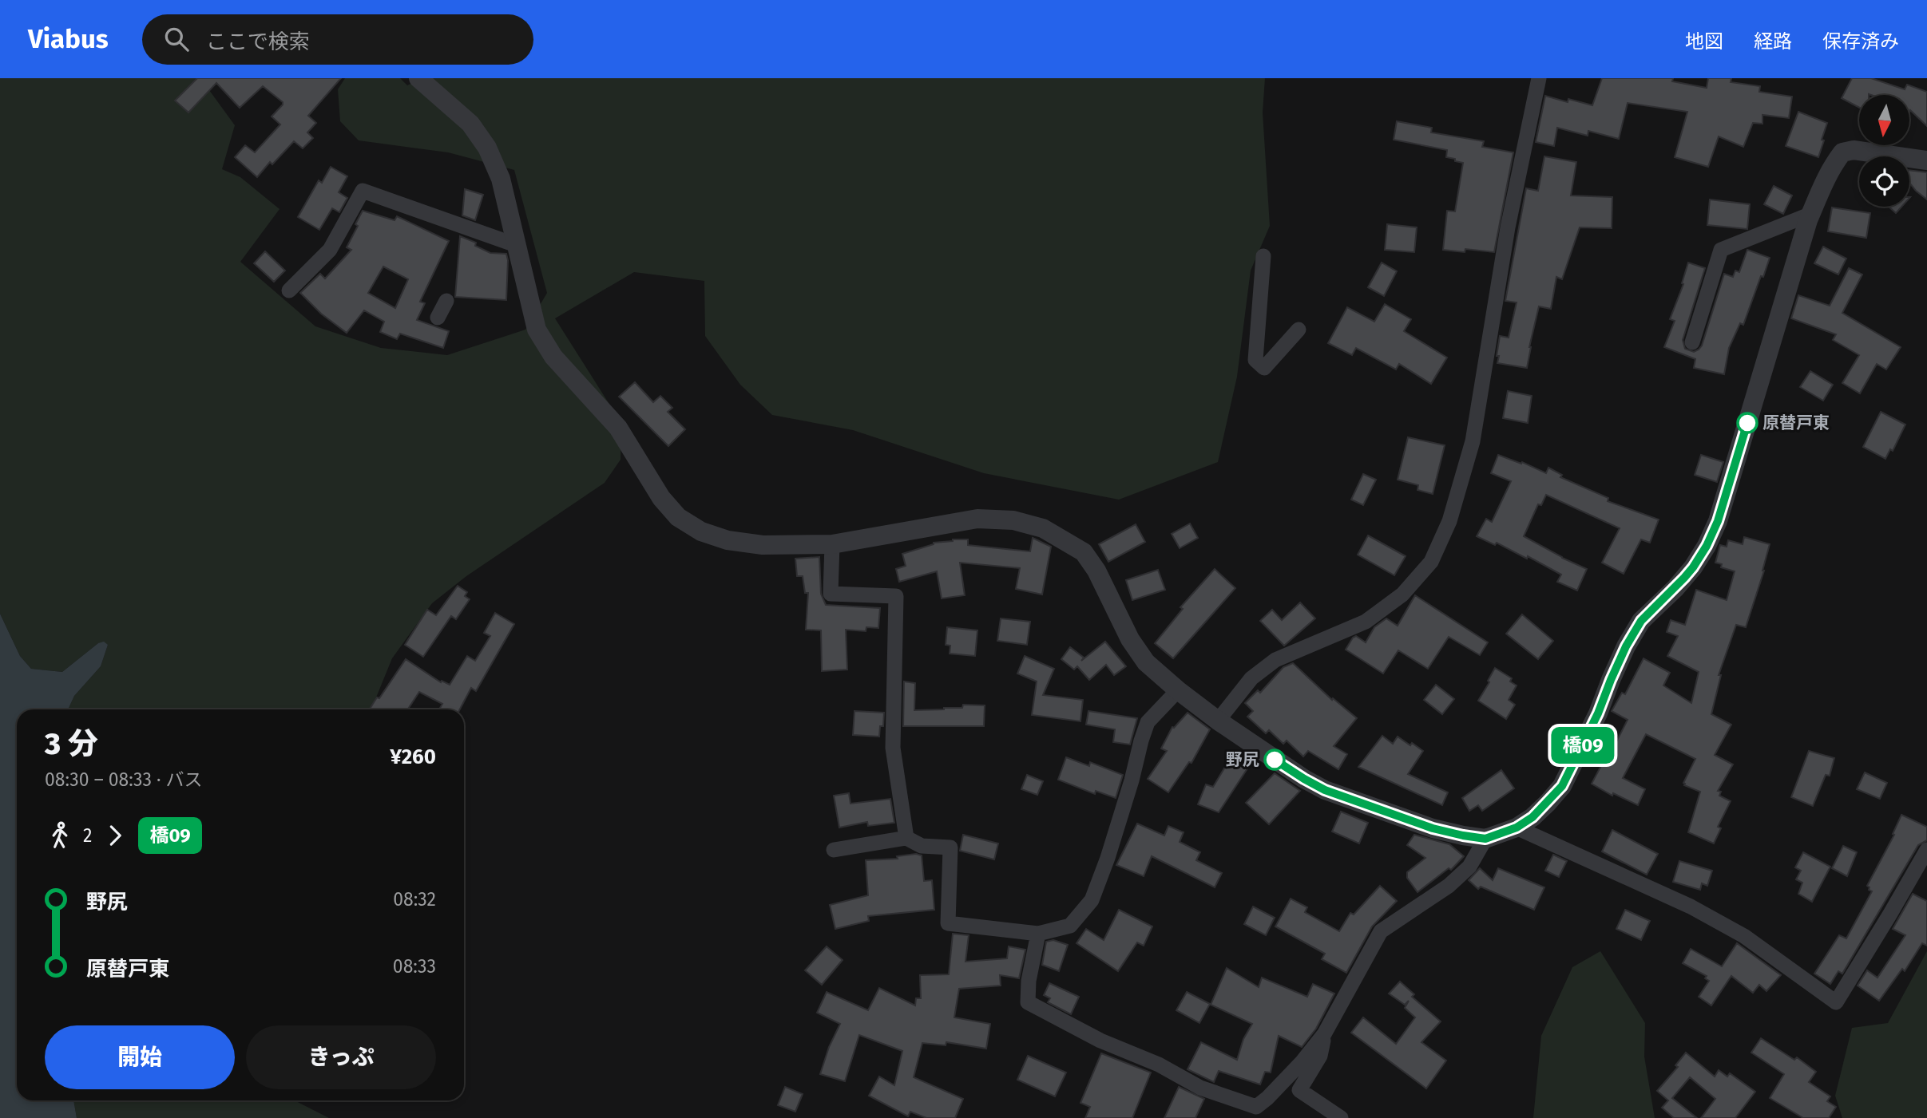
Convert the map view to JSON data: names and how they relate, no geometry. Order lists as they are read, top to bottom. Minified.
{"places":["原替戸東","野尻"],"lines":["bus line 橋09"],"north":"bottom","page":{"header":"Viabus","search":"ここで検索","nav":["地図","経路","保存済み"],"on_map":"橋09","heading":["3 分","08:30 – 08:33 · バス","¥260"],"legs":["2","橋09"],"list":[{"name":"野尻","value":"08:32"},{"name":"原替戸東","value":"08:33"}],"buttons":["開始","きっぷ"]}}
